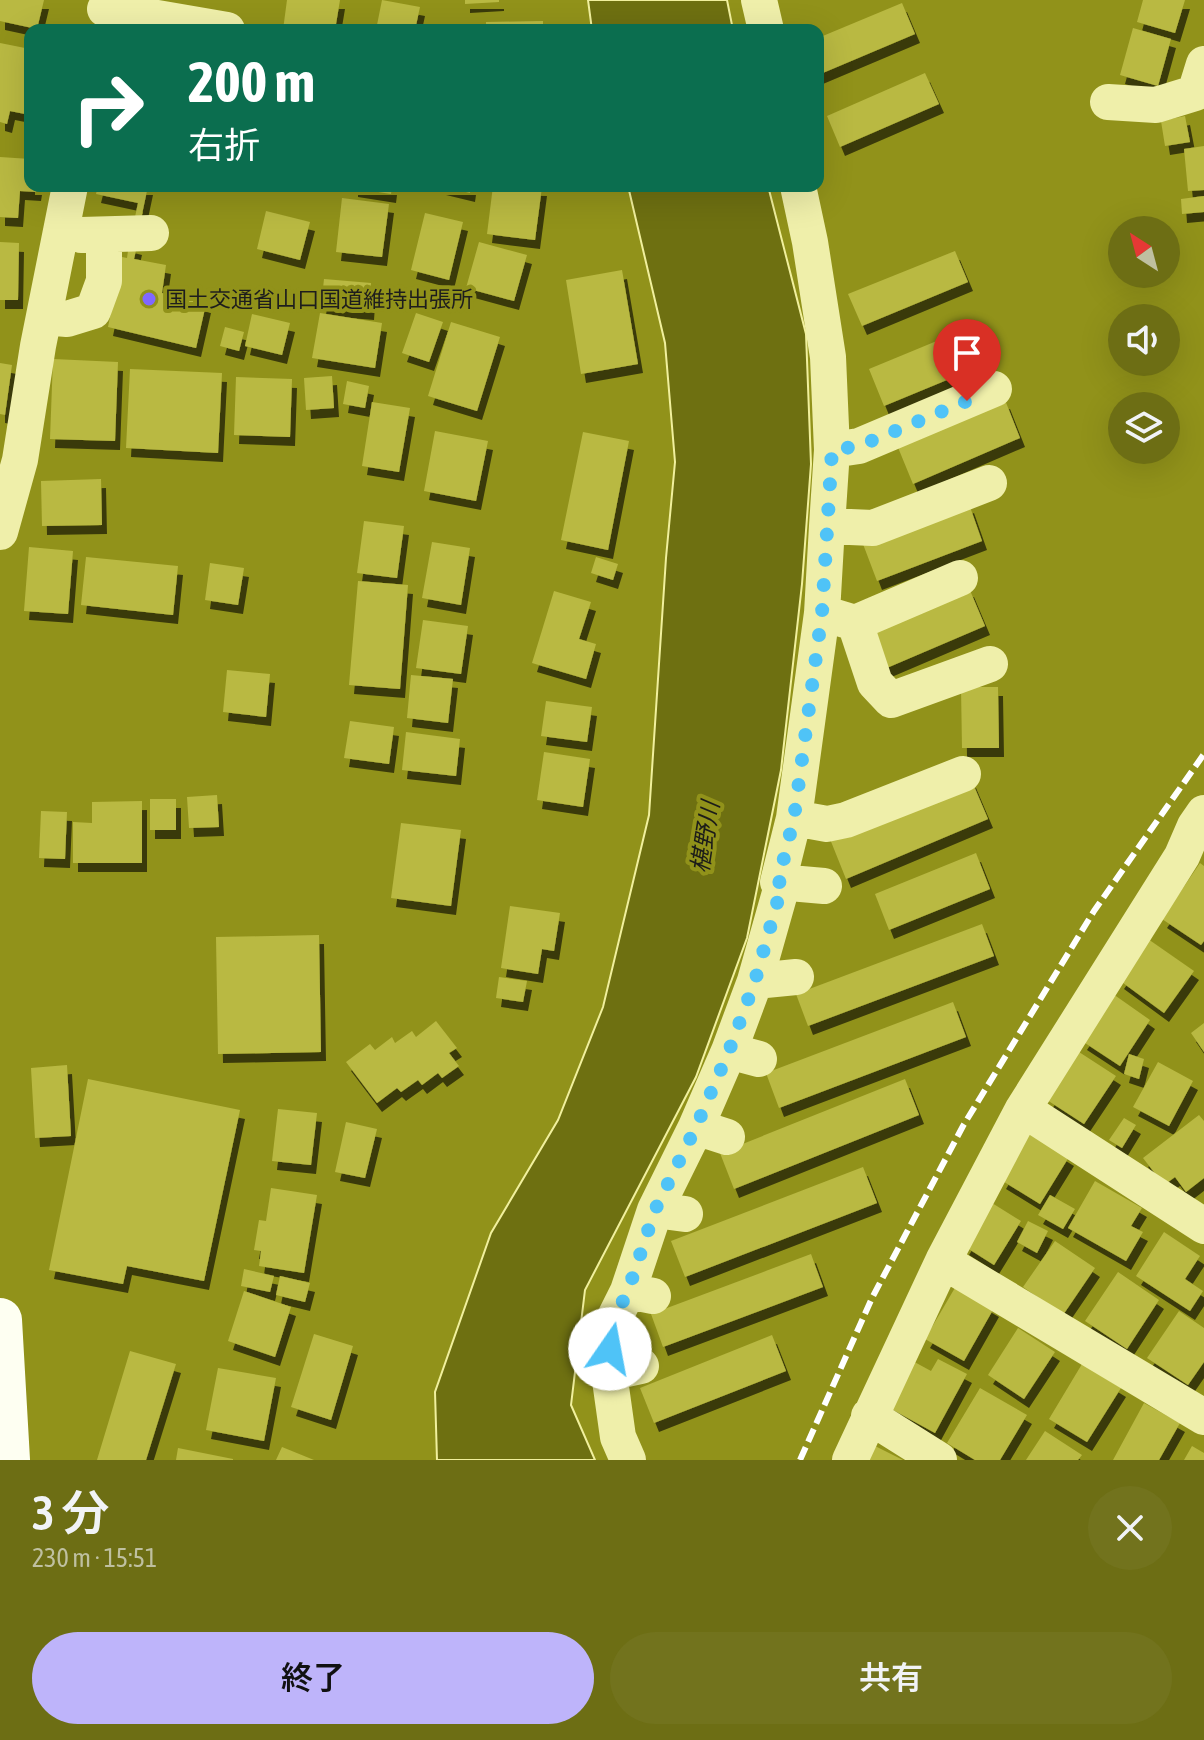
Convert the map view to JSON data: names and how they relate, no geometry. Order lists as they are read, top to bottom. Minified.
{"water":["椹野川"],"places":["国土交通省山口国道維持出張所"],"north":"top left","page":{"turn":["200 m","右折"],"heading":["3 分","230 m · 15:51"],"buttons":["終了","共有"]}}
